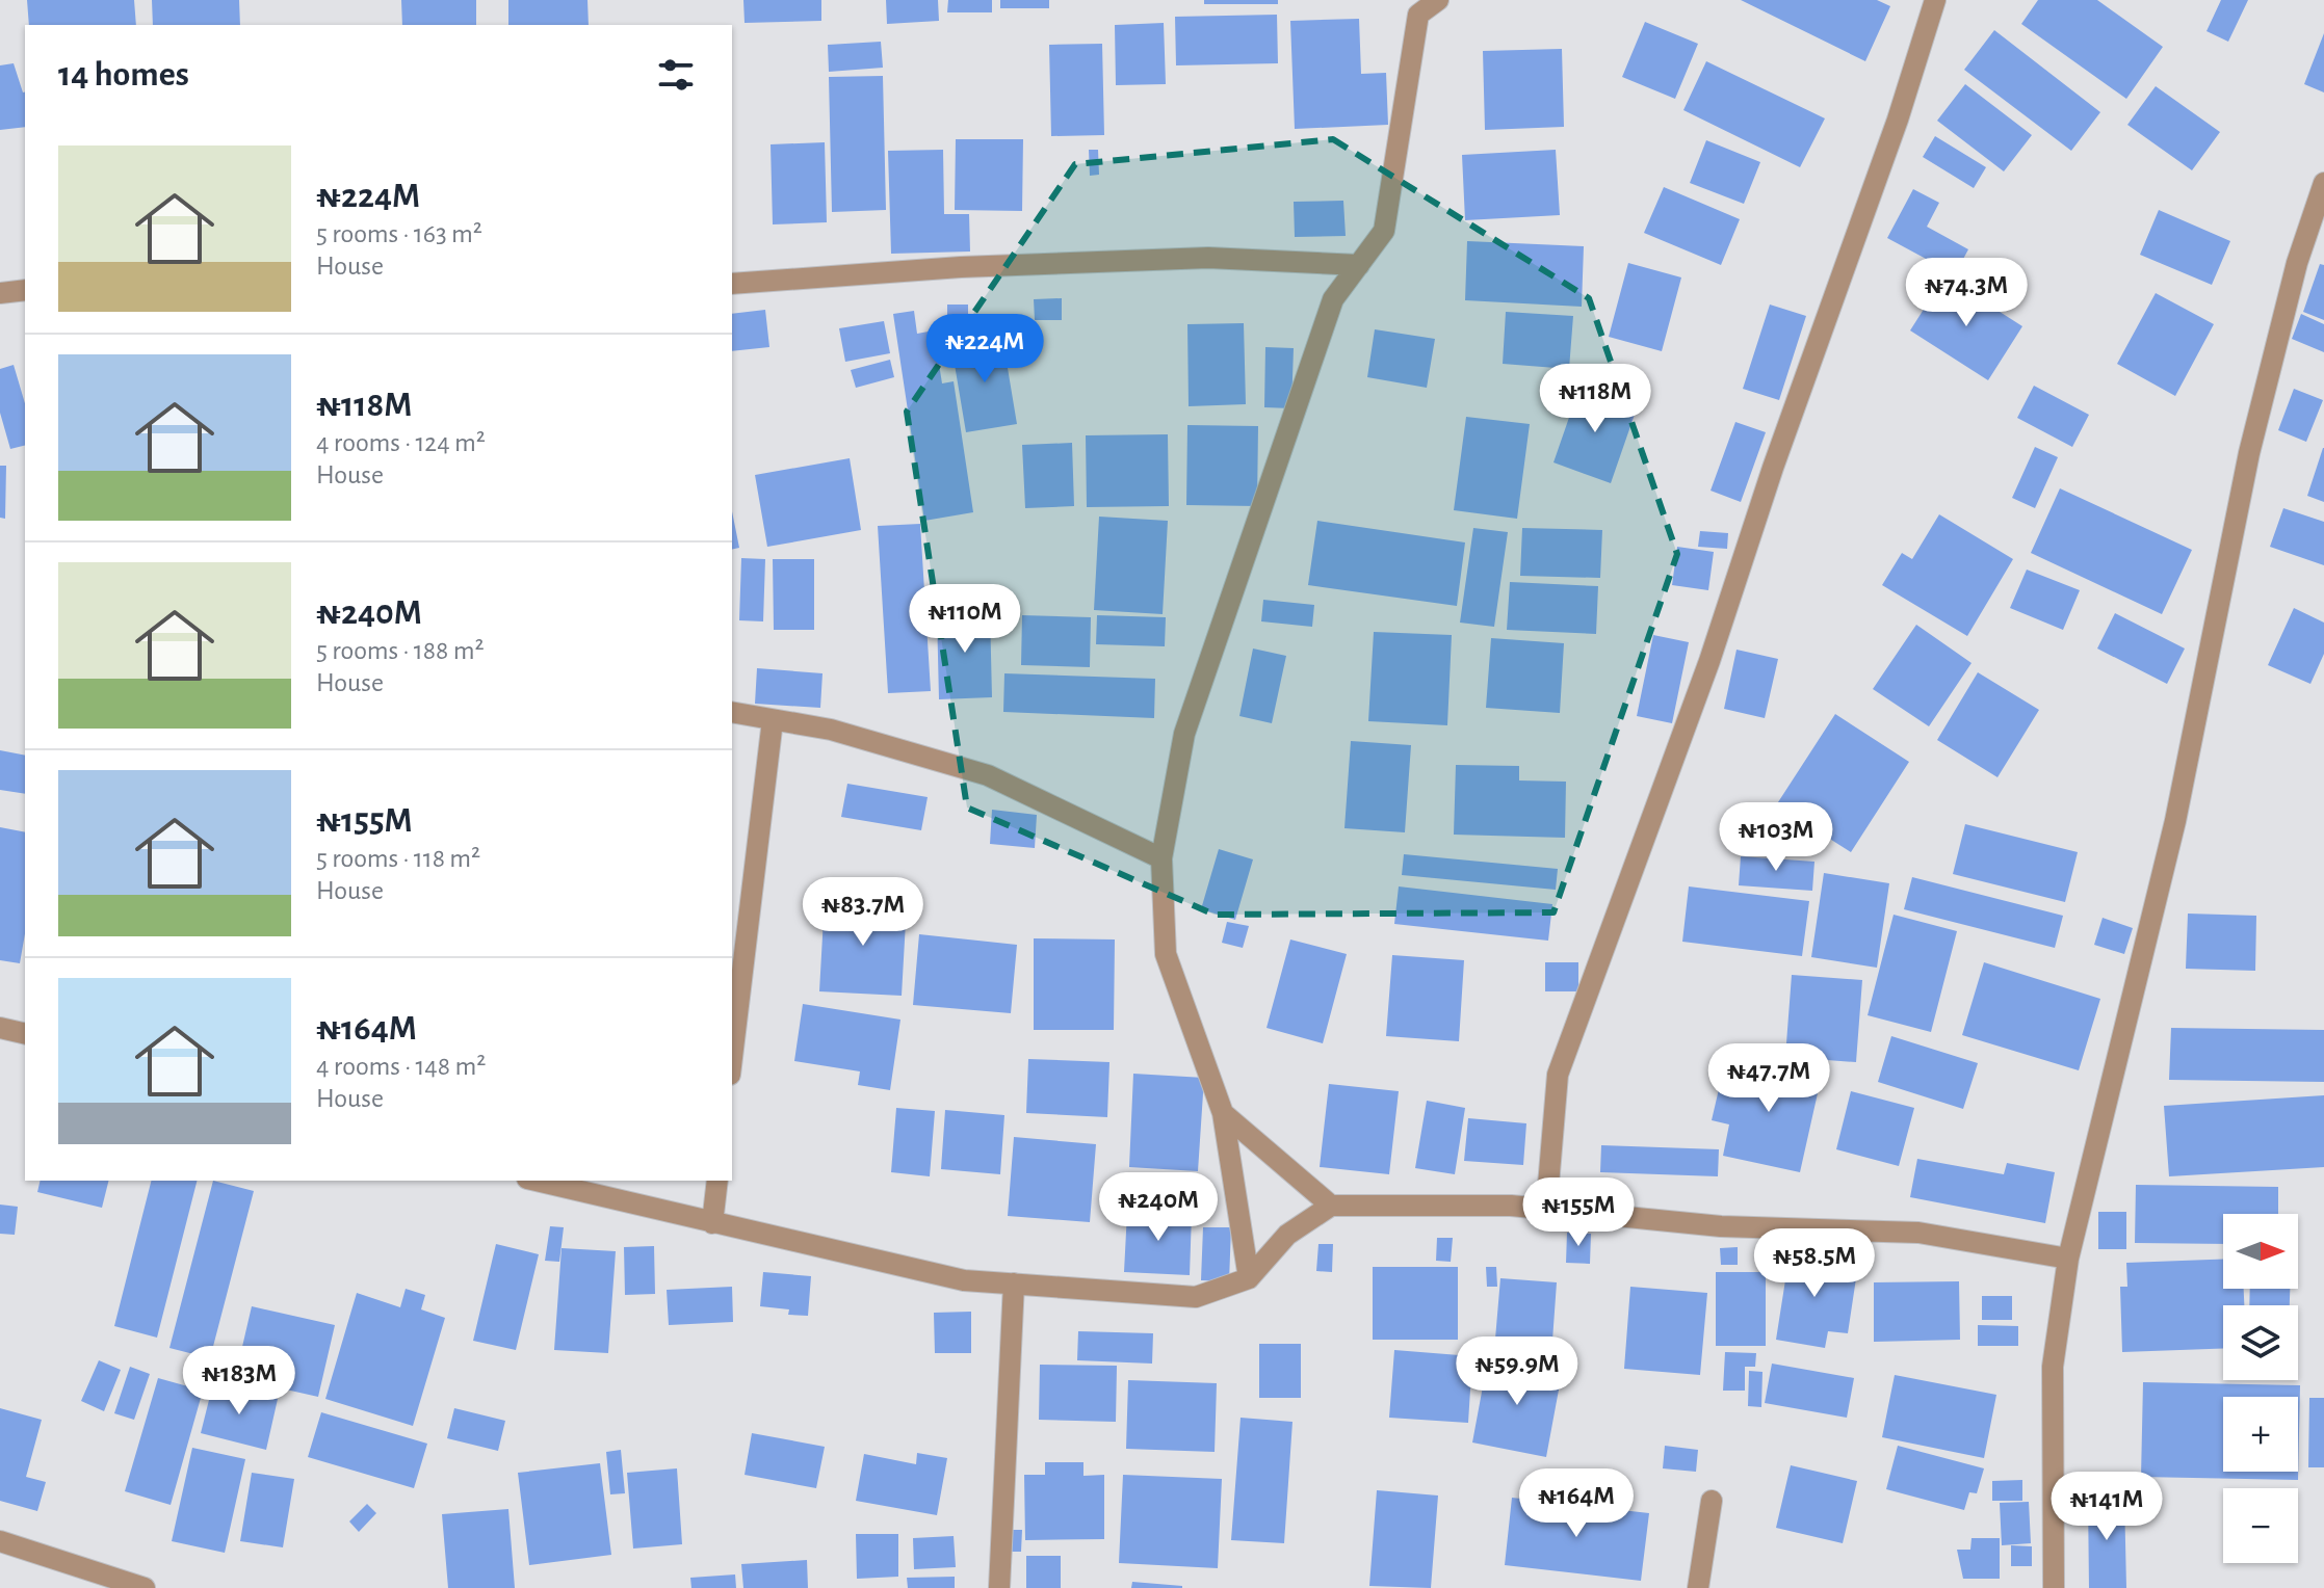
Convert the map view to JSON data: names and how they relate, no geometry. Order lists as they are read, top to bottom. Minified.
{"north":"right","page":{"heading":"14 homes","list":[{"name":"₦224M","note":"5 rooms · 163 m² · House"},{"name":"₦118M","note":"4 rooms · 124 m² · House"},{"name":"₦240M","note":"5 rooms · 188 m² · House"},{"name":"₦155M","note":"5 rooms · 118 m² · House"},{"name":"₦164M","note":"4 rooms · 148 m² · House"}],"price":["₦74.3M","₦224M","₦118M","₦110M","₦103M","₦83.7M","₦47.7M","₦240M","₦155M","₦58.5M","₦59.9M","₦183M","₦164M","₦141M"],"map_buttons":["+","−"]}}
